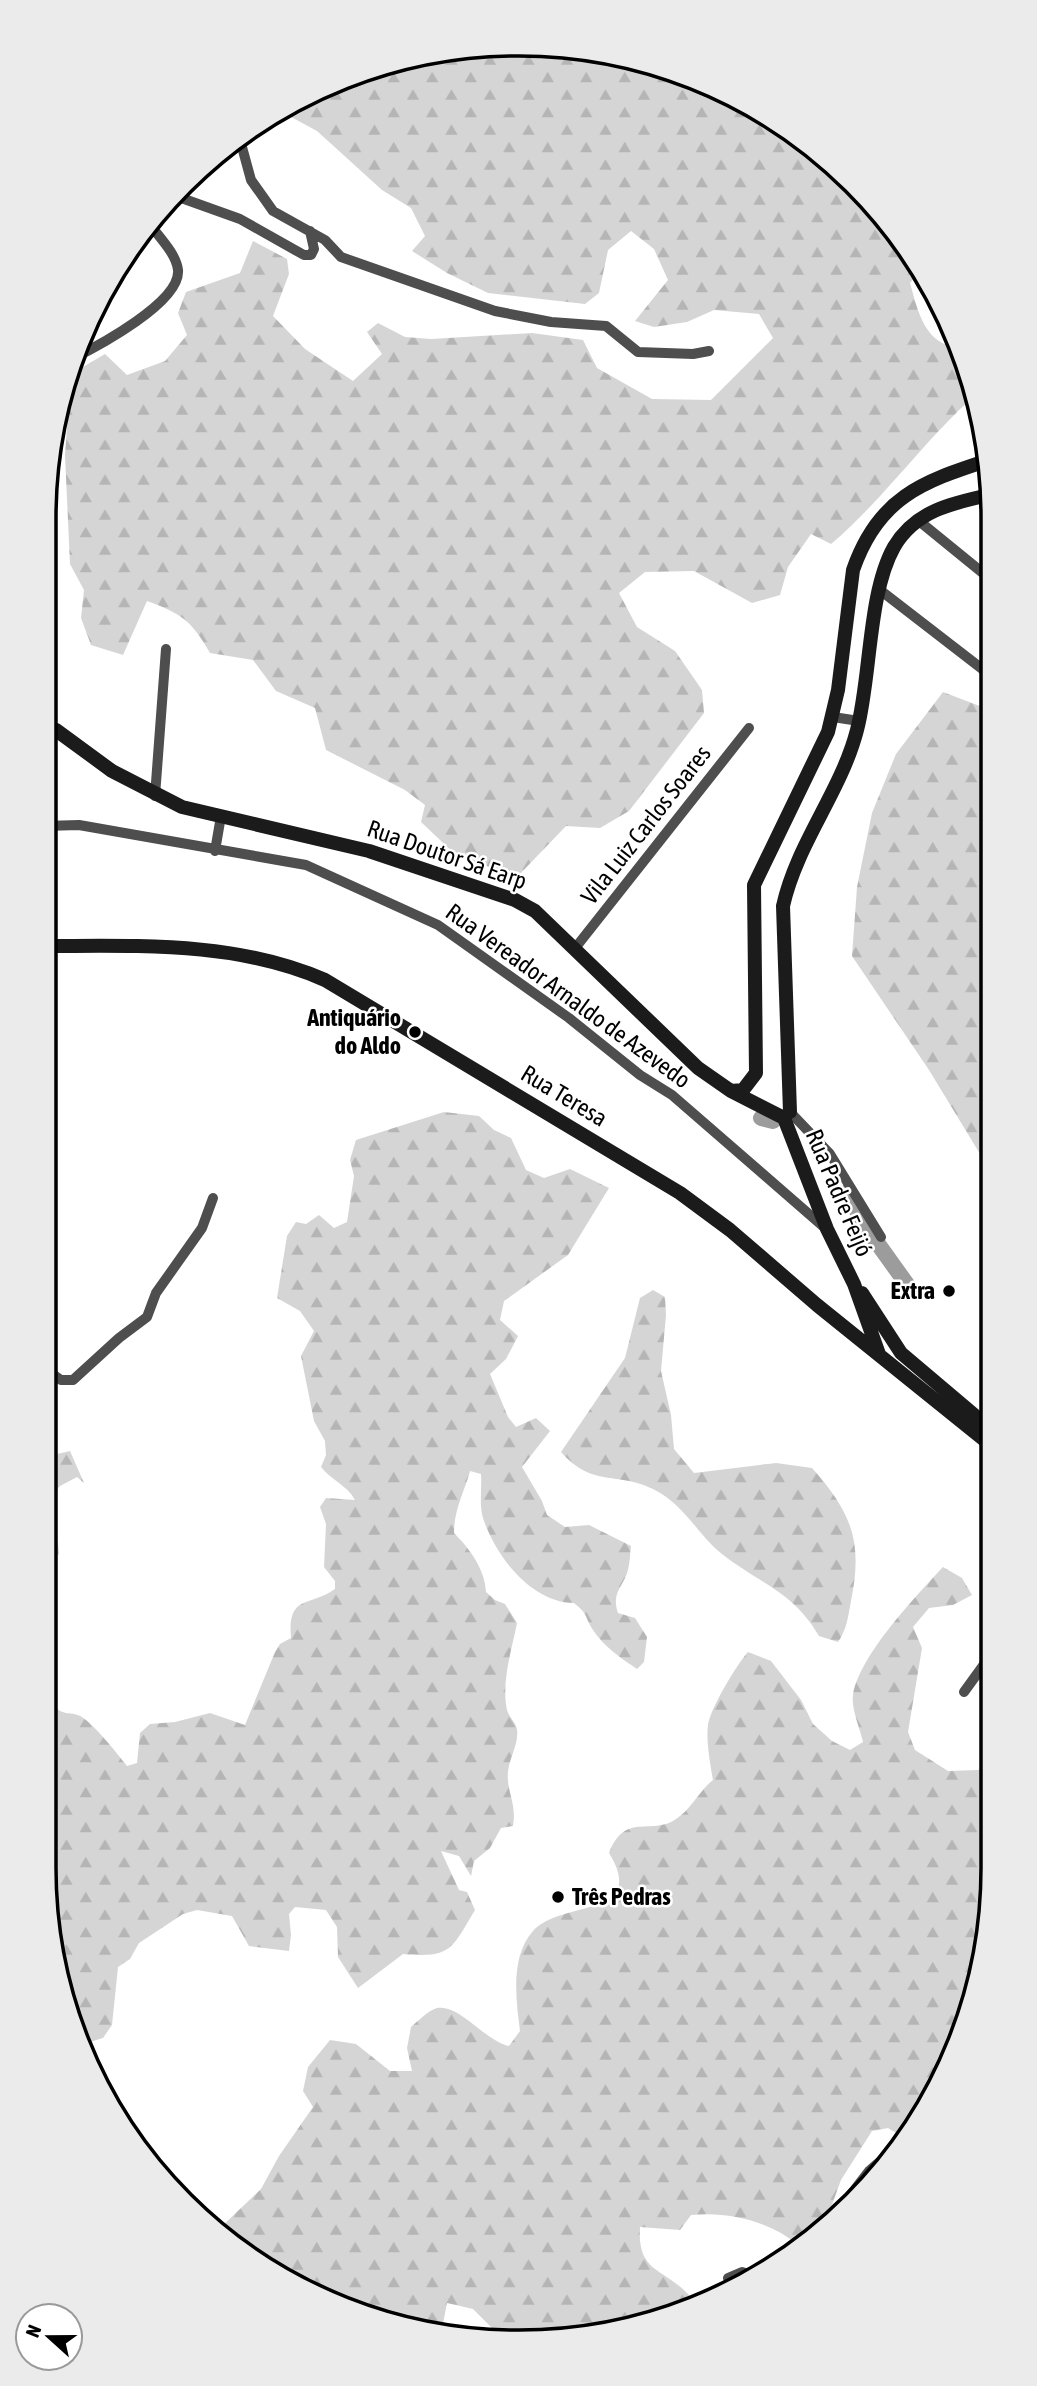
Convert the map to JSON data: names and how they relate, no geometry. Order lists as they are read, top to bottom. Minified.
{"streets":{"main road":["Rua Doutor Sá Earp","Rua Teresa","Rua Padre Feijó"],"street":["Vila Luiz Carlos Soares","Rua Vereador Arnaldo de Azevedo"]},"crossings":[["Vila Luiz Carlos Soares","Rua Doutor Sá Earp"],["Rua Doutor Sá Earp","Rua Padre Feijó"],["Rua Vereador Arnaldo de Azevedo","Rua Padre Feijó"],["Rua Teresa","Rua Padre Feijó"]],"places":["Antiquário do Aldo","Extra","Três Pedras"],"north":"left"}
